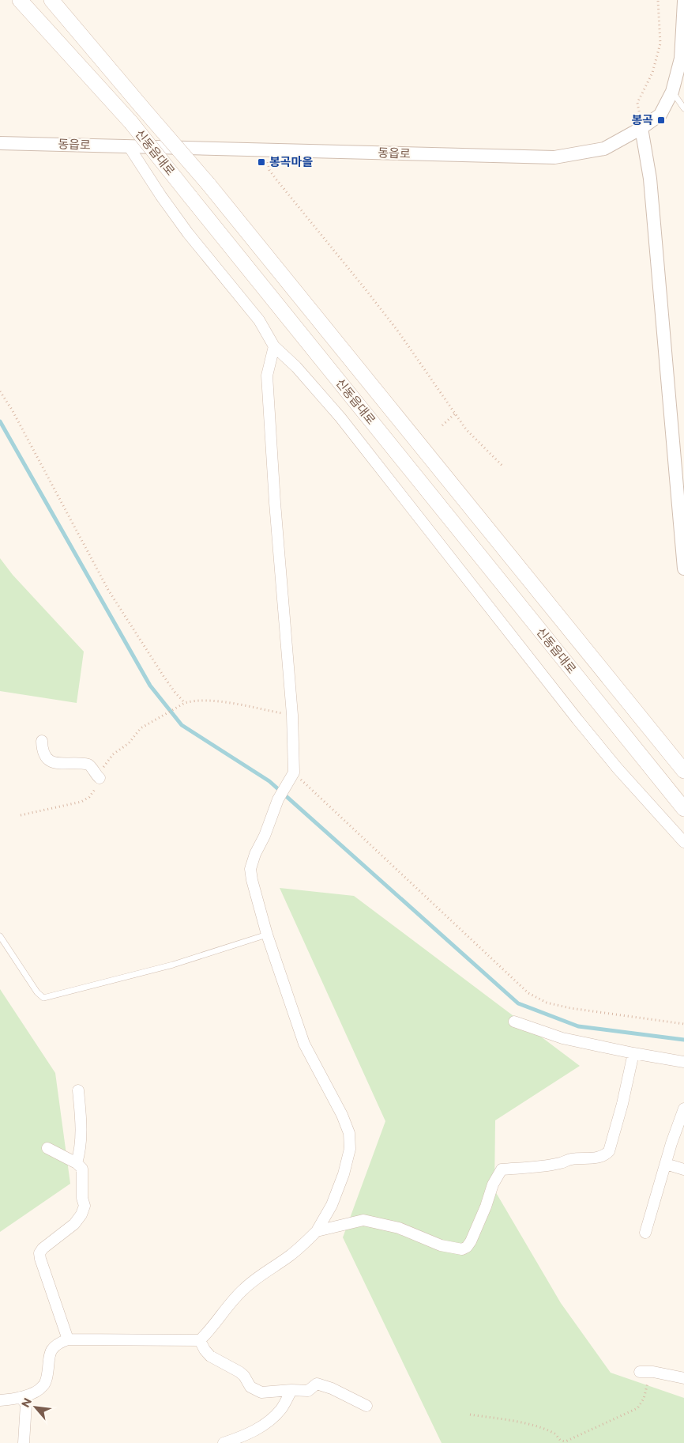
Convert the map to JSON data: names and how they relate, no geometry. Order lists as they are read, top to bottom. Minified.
{"streets":{"main road":["신동읍대로"],"street":["동읍로"]},"places":{"transit":["봉곡","봉곡마을"]},"north":"top left"}
